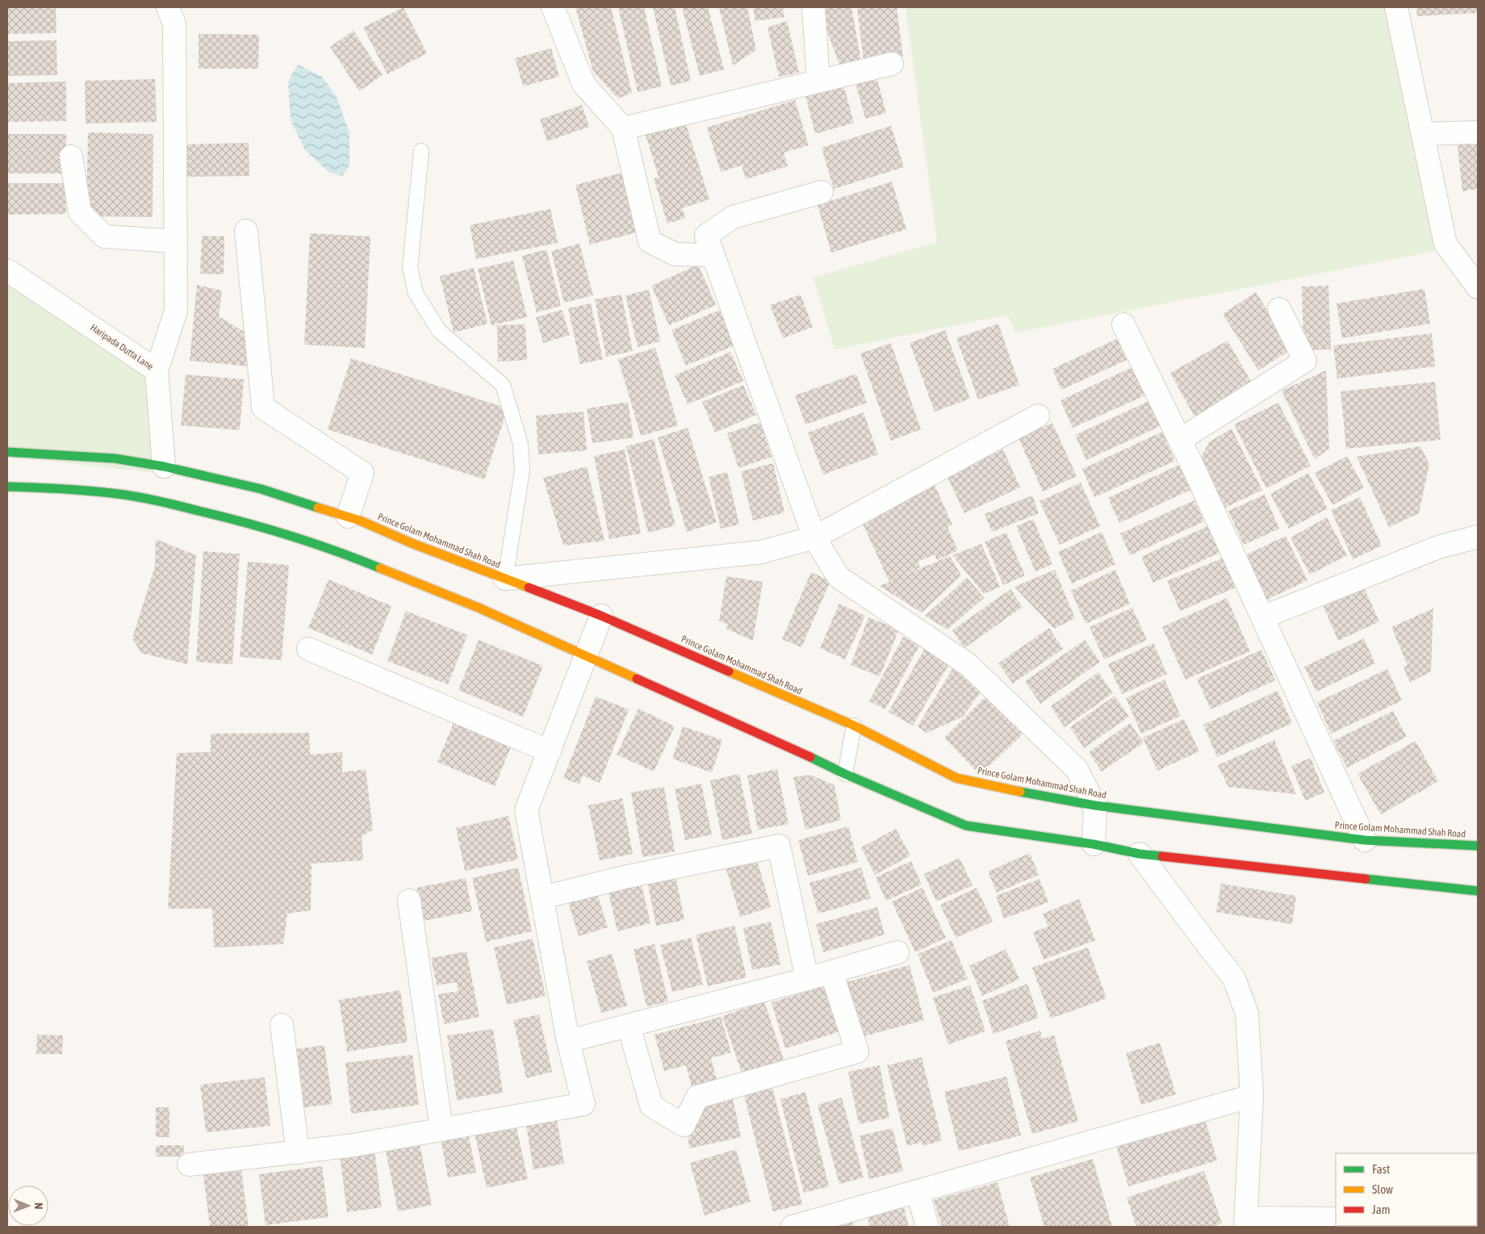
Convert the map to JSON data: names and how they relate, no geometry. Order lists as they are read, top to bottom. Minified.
{"streets":{"street":["Haripada Dutta Lane","Prince Golam Mohammad Shah Road"]},"crossings":[["Haripada Dutta Lane","Prince Golam Mohammad Shah Road"]],"legend":["Fast","Slow","Jam"],"north":"right"}
